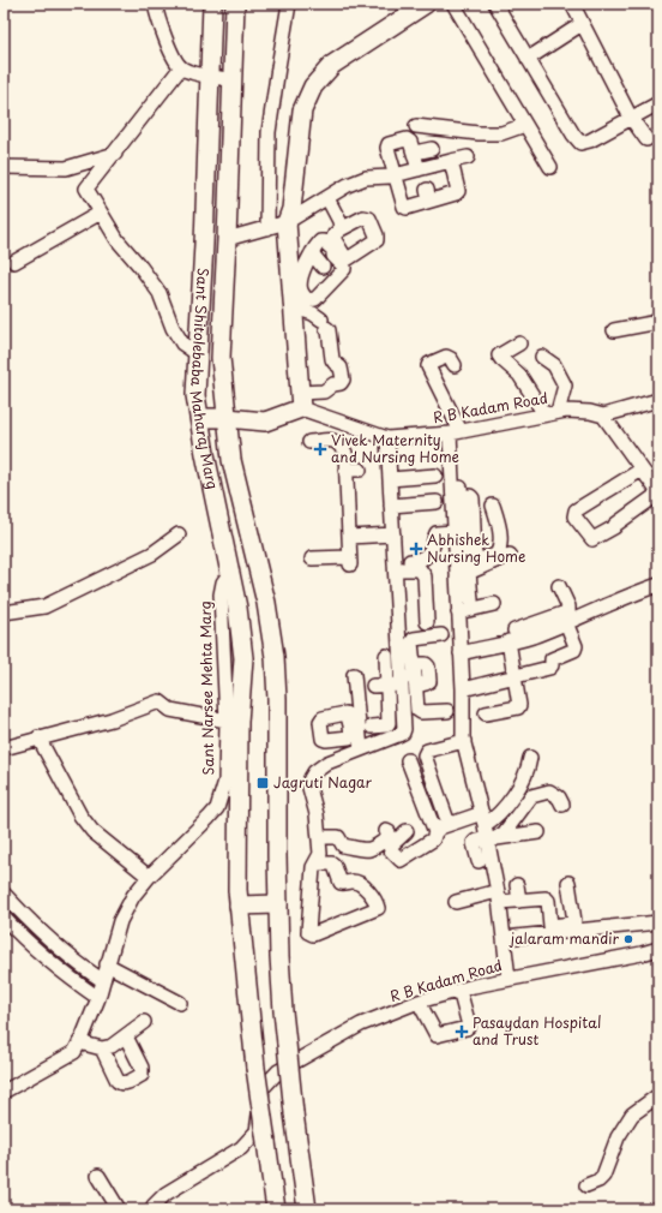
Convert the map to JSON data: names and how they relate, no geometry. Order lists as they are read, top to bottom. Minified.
{"streets":{"main road":["Sant Shitolebaba Maharaj Marg"],"street":["R B Kadam Road","Sant Narsee Mehta Marg"]},"crossings":[["Sant Shitolebaba Maharaj Marg","Sant Narsee Mehta Marg"]],"places":{"health":["Vivek Maternity and Nursing Home","Abhishek Nursing Home","Pasaydan Hospital and Trust"],"transit":["Jagruti Nagar"],"other":["jalaram mandir"]}}
